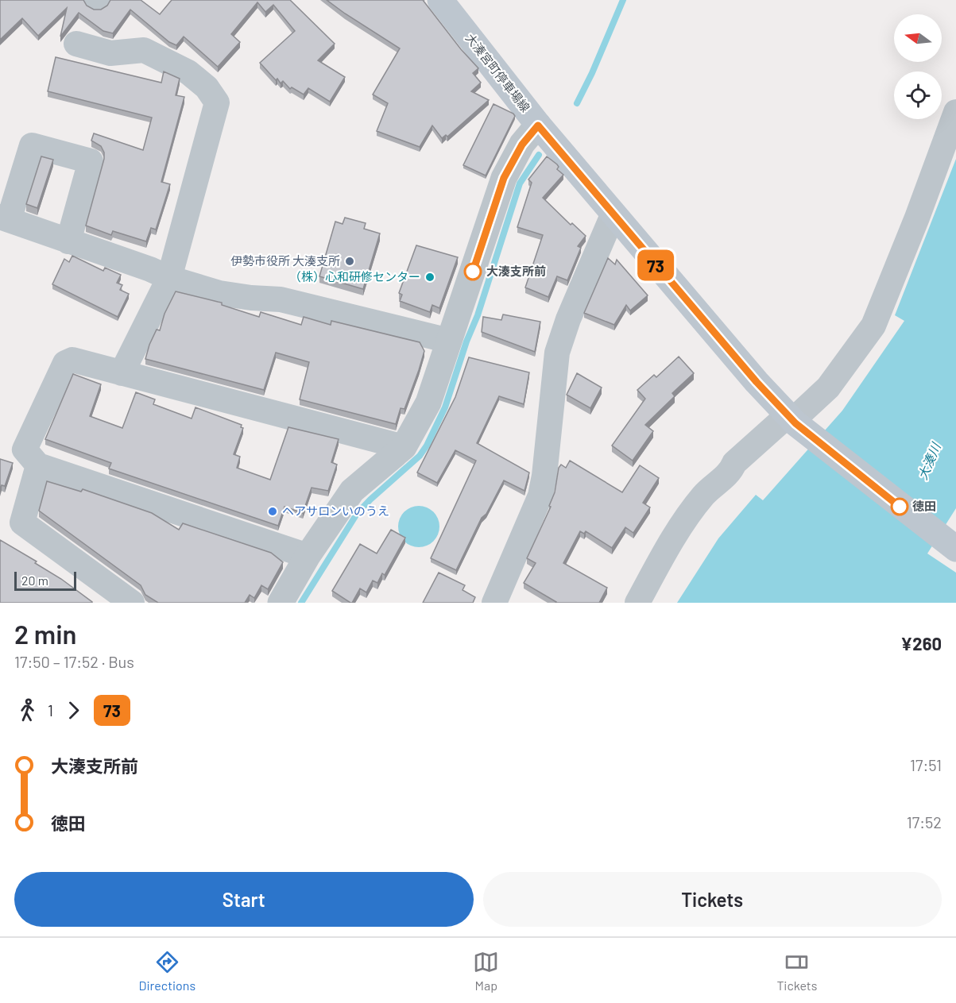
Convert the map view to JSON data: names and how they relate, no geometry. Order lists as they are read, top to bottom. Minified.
{"streets":{"main road":["大湊宮町停車場線"]},"water":["大湊川"],"places":["伊勢市役所 大湊支所","大湊支所前","（株）心和研修センター","徳田","ヘアサロンいのうえ"],"lines":["bus line 73"],"scale_bar":"20 m","north":"left","page":{"on_map":"73","scale":"20 m","heading":["2 min","17:50 – 17:52 · Bus","¥260"],"legs":["1","73"],"list":[{"name":"大湊支所前","value":"17:51"},{"name":"徳田","value":"17:52"}],"buttons":["Start","Tickets"],"tabs":["Directions","Map","Tickets"]}}
